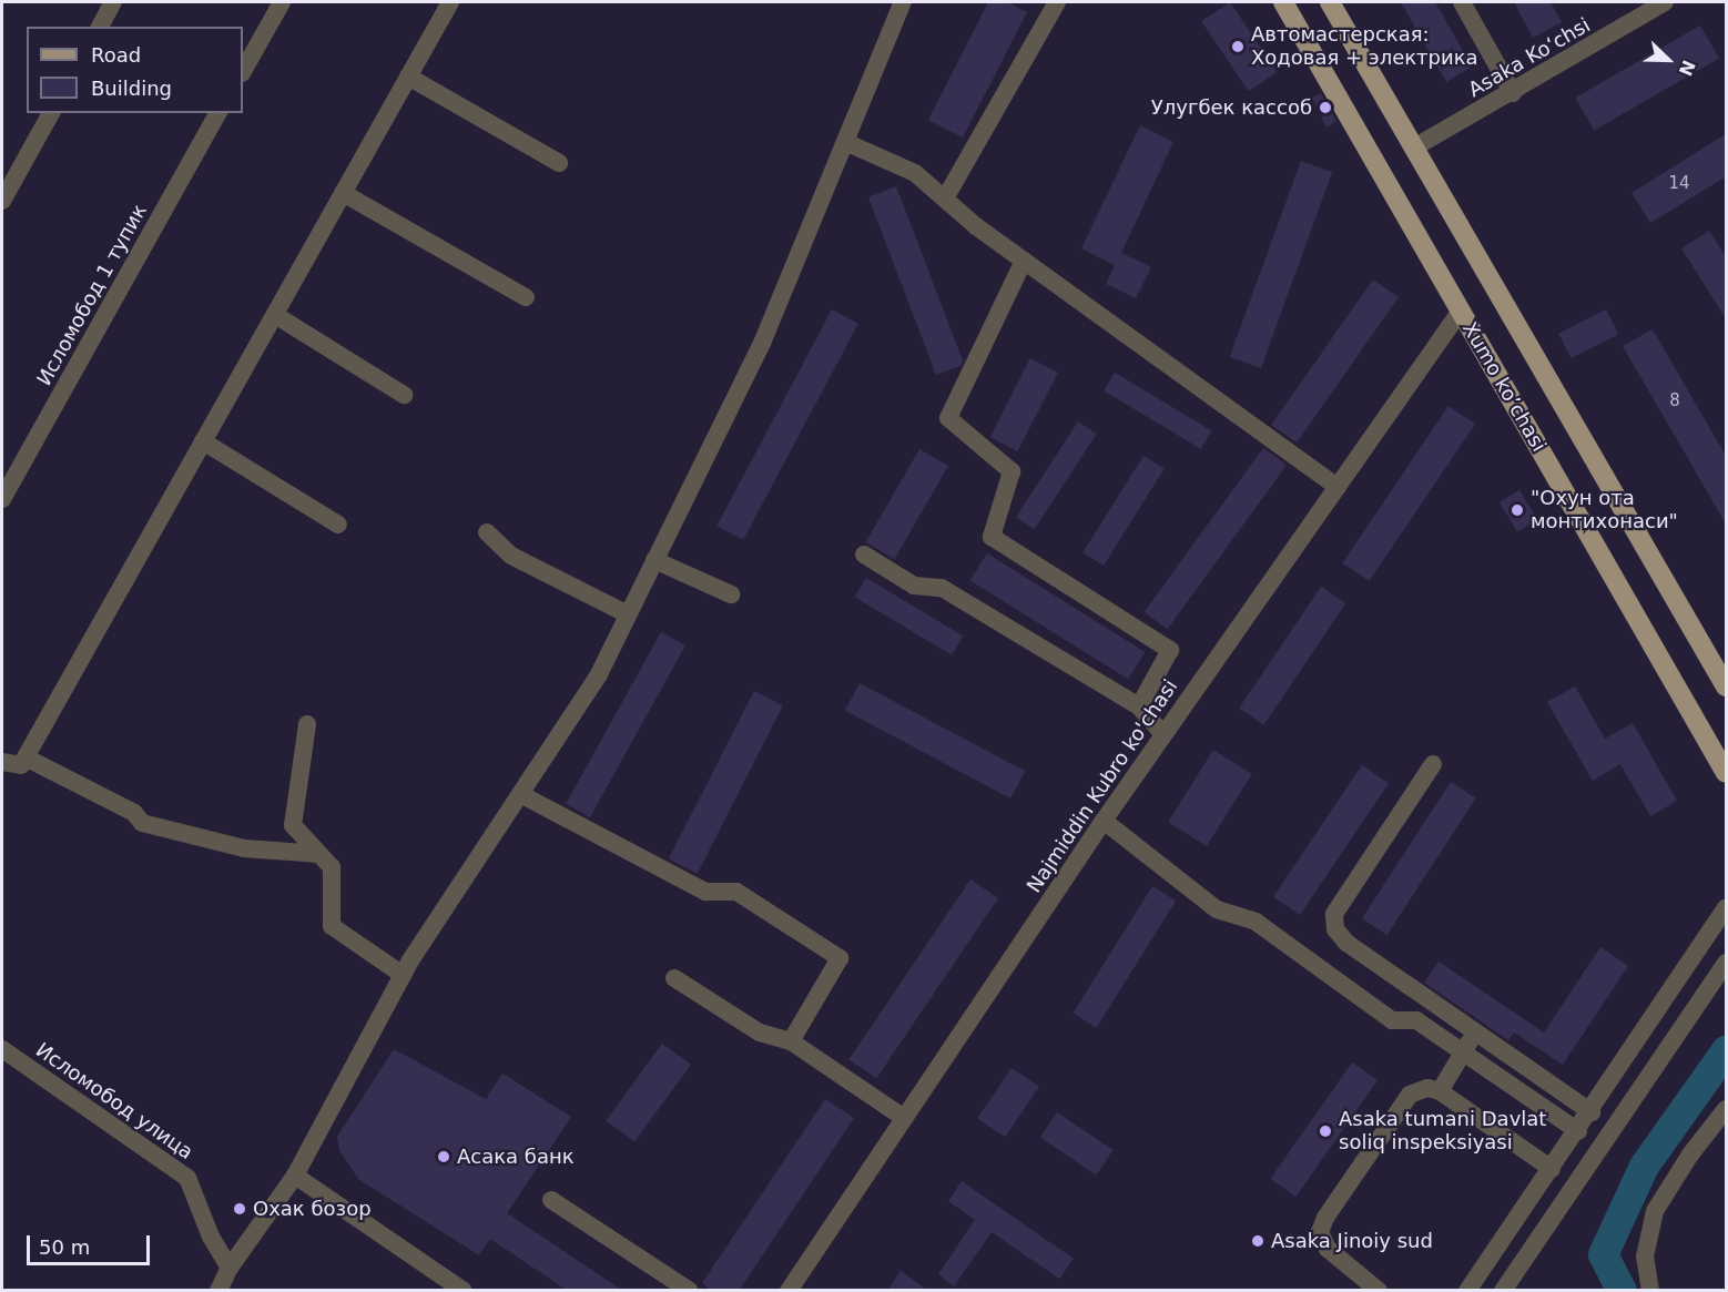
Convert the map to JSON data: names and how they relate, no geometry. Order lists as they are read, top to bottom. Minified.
{"streets":{"main road":["Xumo ko’chasi"],"street":["Asaka Koʻchsi","Исломобод 1 тупик","Najmiddin Kubro ko'chasi","Исломобод улица"]},"crossings":[["Xumo ko’chasi","Najmiddin Kubro ko'chasi"]],"places":["Автомастерская: Ходовая + электрика","Улугбек кассоб","\"Охун ота монтихонаси\"","Asaka tumani Davlat soliq inspeksiyasi","Асака банк","Охак бозор","Asaka Jinoiy sud"],"house_numbers":["14","8"],"legend":["Road","Building"],"scale_bar":"50 m","north":"bottom right"}
